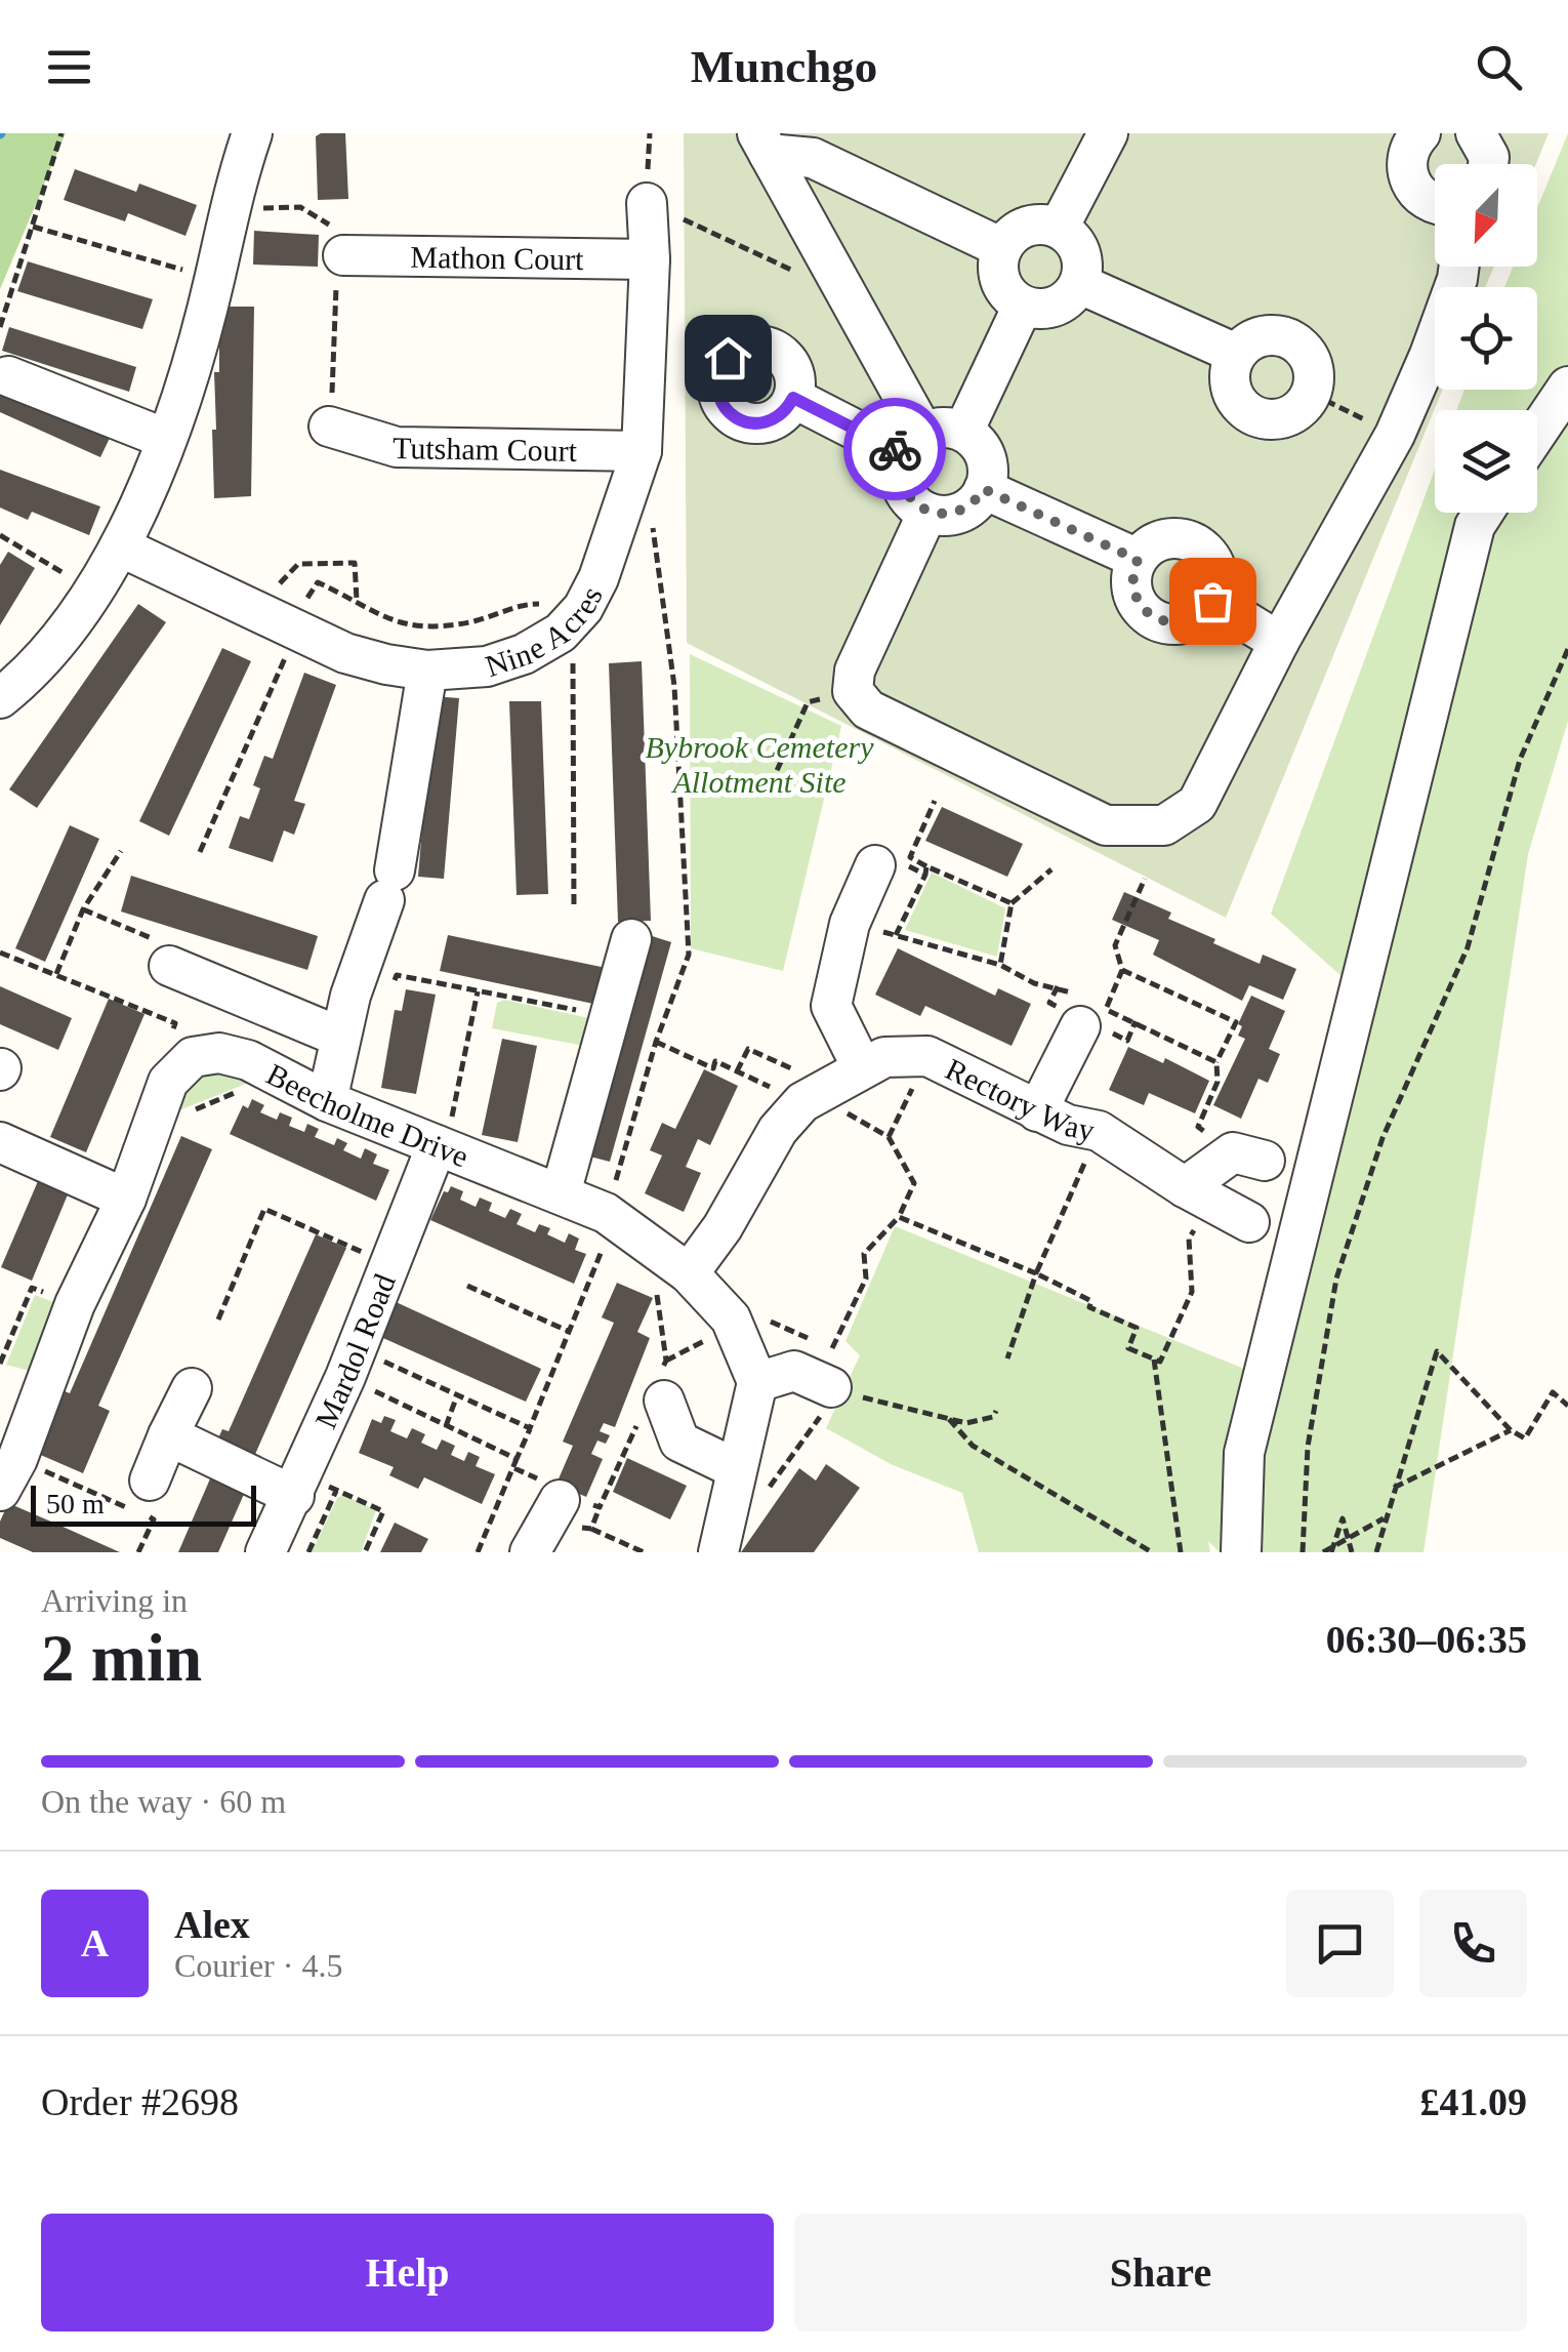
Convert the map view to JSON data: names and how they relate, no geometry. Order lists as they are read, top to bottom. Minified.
{"streets":{"street":["Mathon Court","Tutsham Court","Nine Acres","Rectory Way","Beecholme Drive","Mardol Road"]},"crossings":[["Mathon Court","Nine Acres"],["Tutsham Court","Nine Acres"],["Beecholme Drive","Mardol Road"]],"parks":["Bybrook Cemetery Allotment Site"],"scale_bar":"50 m","north":"bottom left","page":{"header":"Munchgo","scale":"50 m","heading":["2 min","Arriving in","06:30–06:35"],"panel":["Alex","Courier · 4.5","Order #2698","£41.09"],"bar":"On the way · 60 m","round":"A","buttons":["Help","Share"]}}
